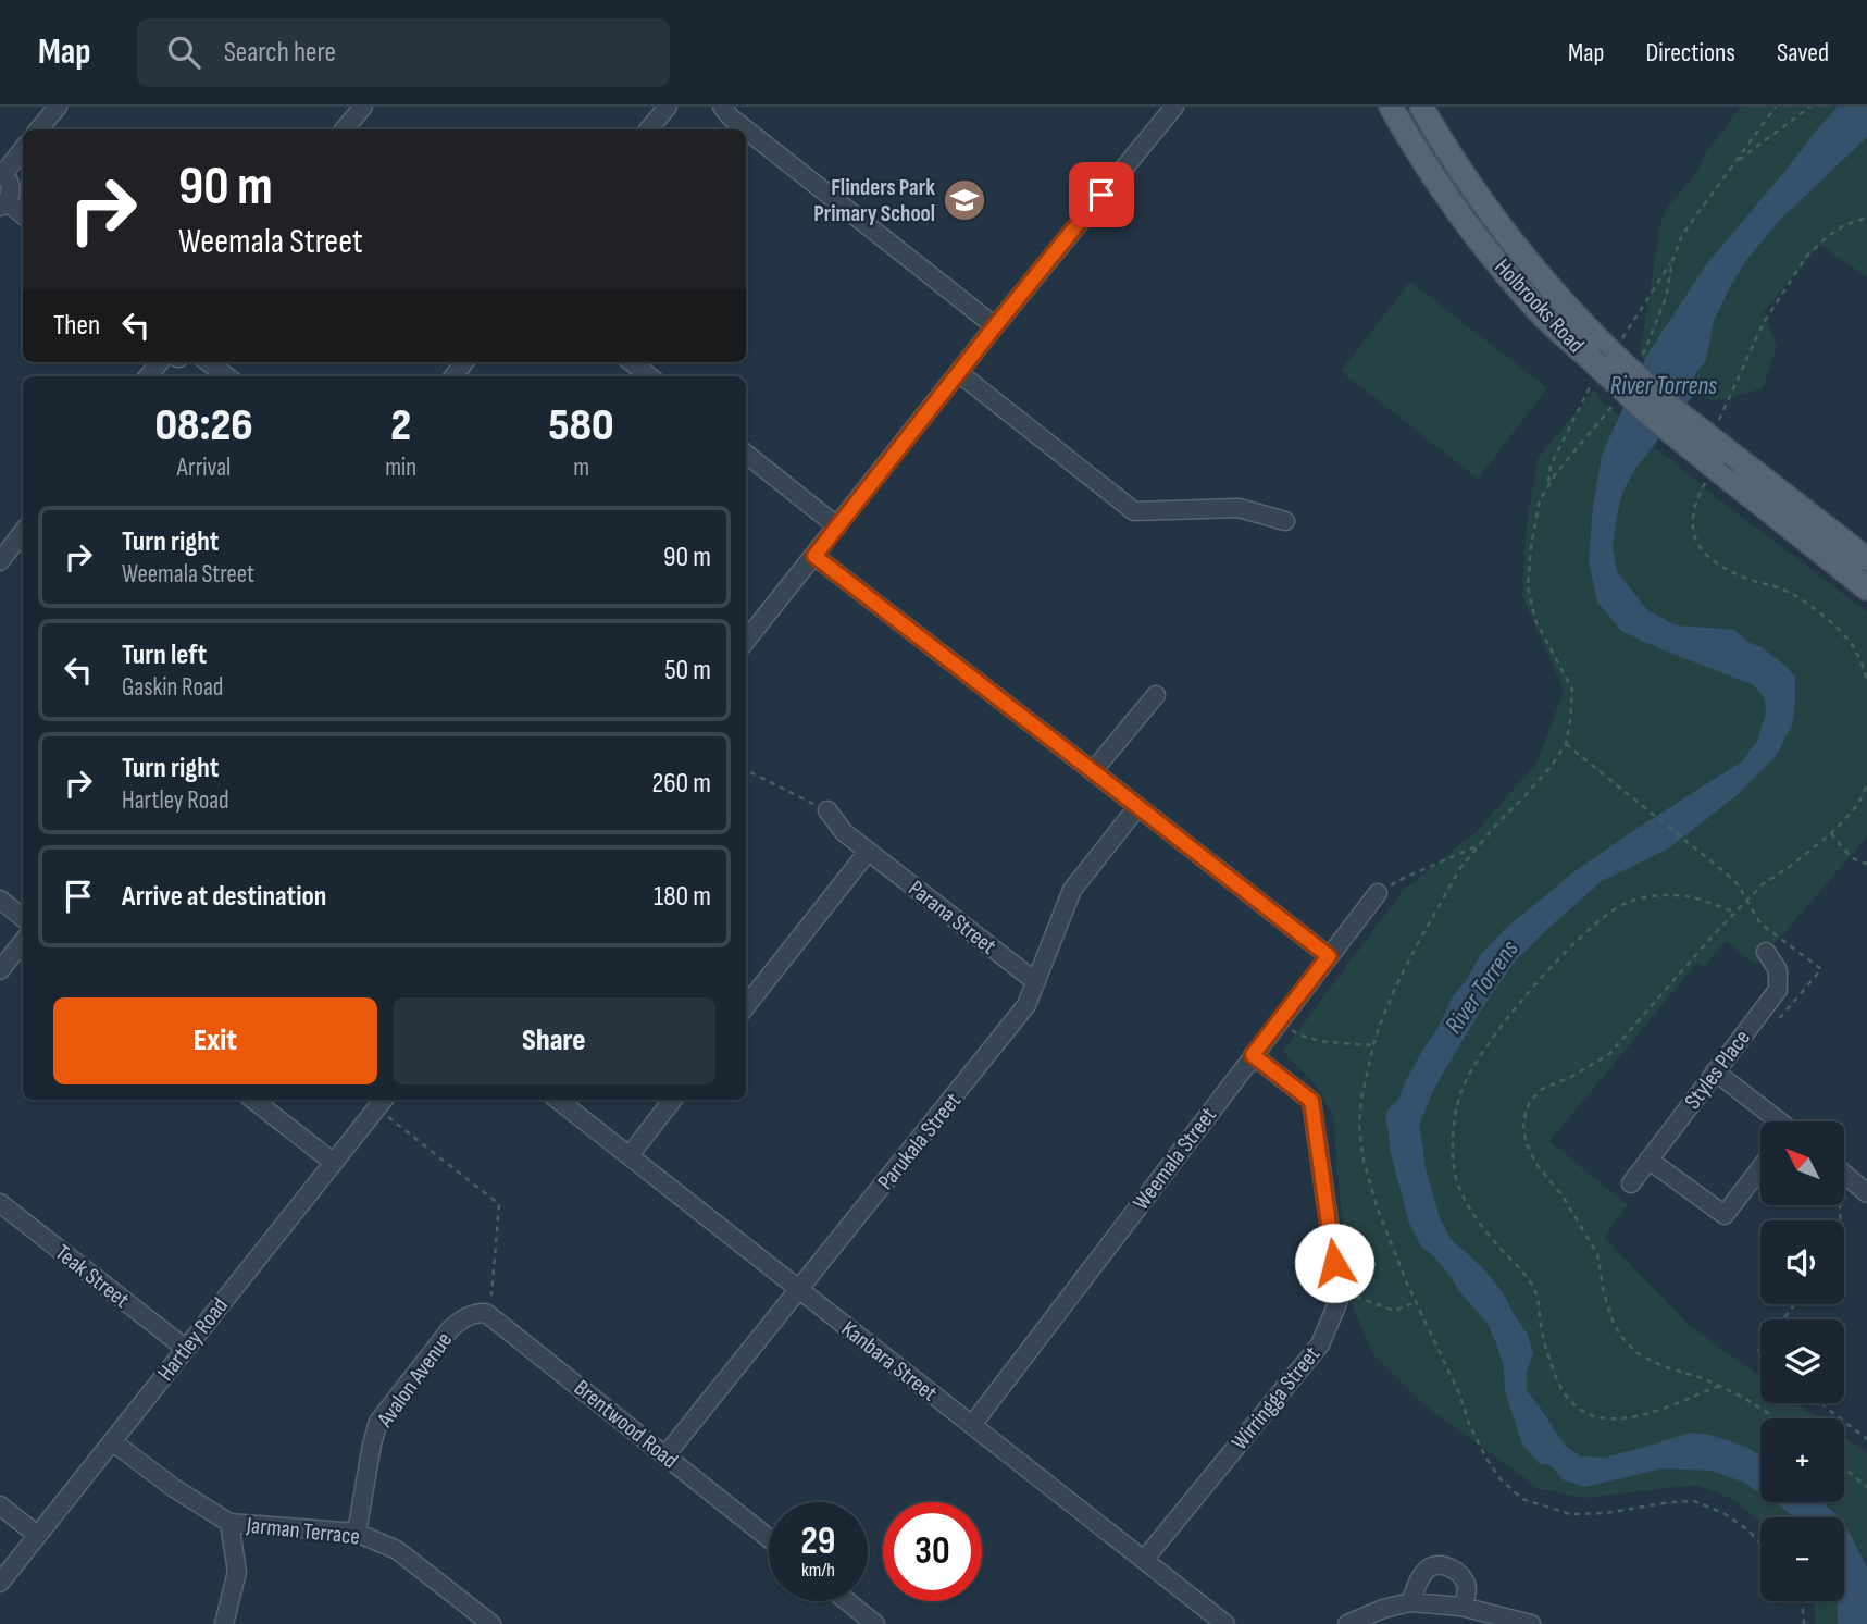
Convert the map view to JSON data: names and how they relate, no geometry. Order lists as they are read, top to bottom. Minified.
{"streets":{"main road":["Holbrooks Road"],"street":["Parana Street","Styles Place","Parukala Street","Weemala Street","Teak Street","Hartley Road","Kanbara Street","Avalon Avenue","Wirringga Street","Brentwood Road","Jarman Terrace"]},"crossings":[["Parana Street","Parukala Street"],["Parukala Street","Kanbara Street"],["Parukala Street","Brentwood Road"],["Weemala Street","Kanbara Street"],["Weemala Street","Wirringga Street"],["Teak Street","Hartley Road"],["Hartley Road","Jarman Terrace"],["Kanbara Street","Wirringga Street"],["Avalon Avenue","Brentwood Road"],["Avalon Avenue","Jarman Terrace"]],"water":["River Torrens"],"places":{"school or university":["Flinders Park Primary School"]},"north":"top left","page":{"header":"Map","search":"Search here","nav":["Map","Directions","Saved"],"turn":["90 m","Weemala Street"],"then":"Then","eta":["08:26","Arrival","2","min","580","m"],"list":[{"name":"Turn right","note":"Weemala Street","value":"90 m"},{"name":"Turn left","note":"Gaskin Road","value":"50 m"},{"name":"Turn right","note":"Hartley Road","value":"260 m"},{"name":"Arrive at destination","value":"180 m"}],"buttons":["Exit","Share"],"map_buttons":["+","−"],"speed":"29 km/h","limit":"30"}}
